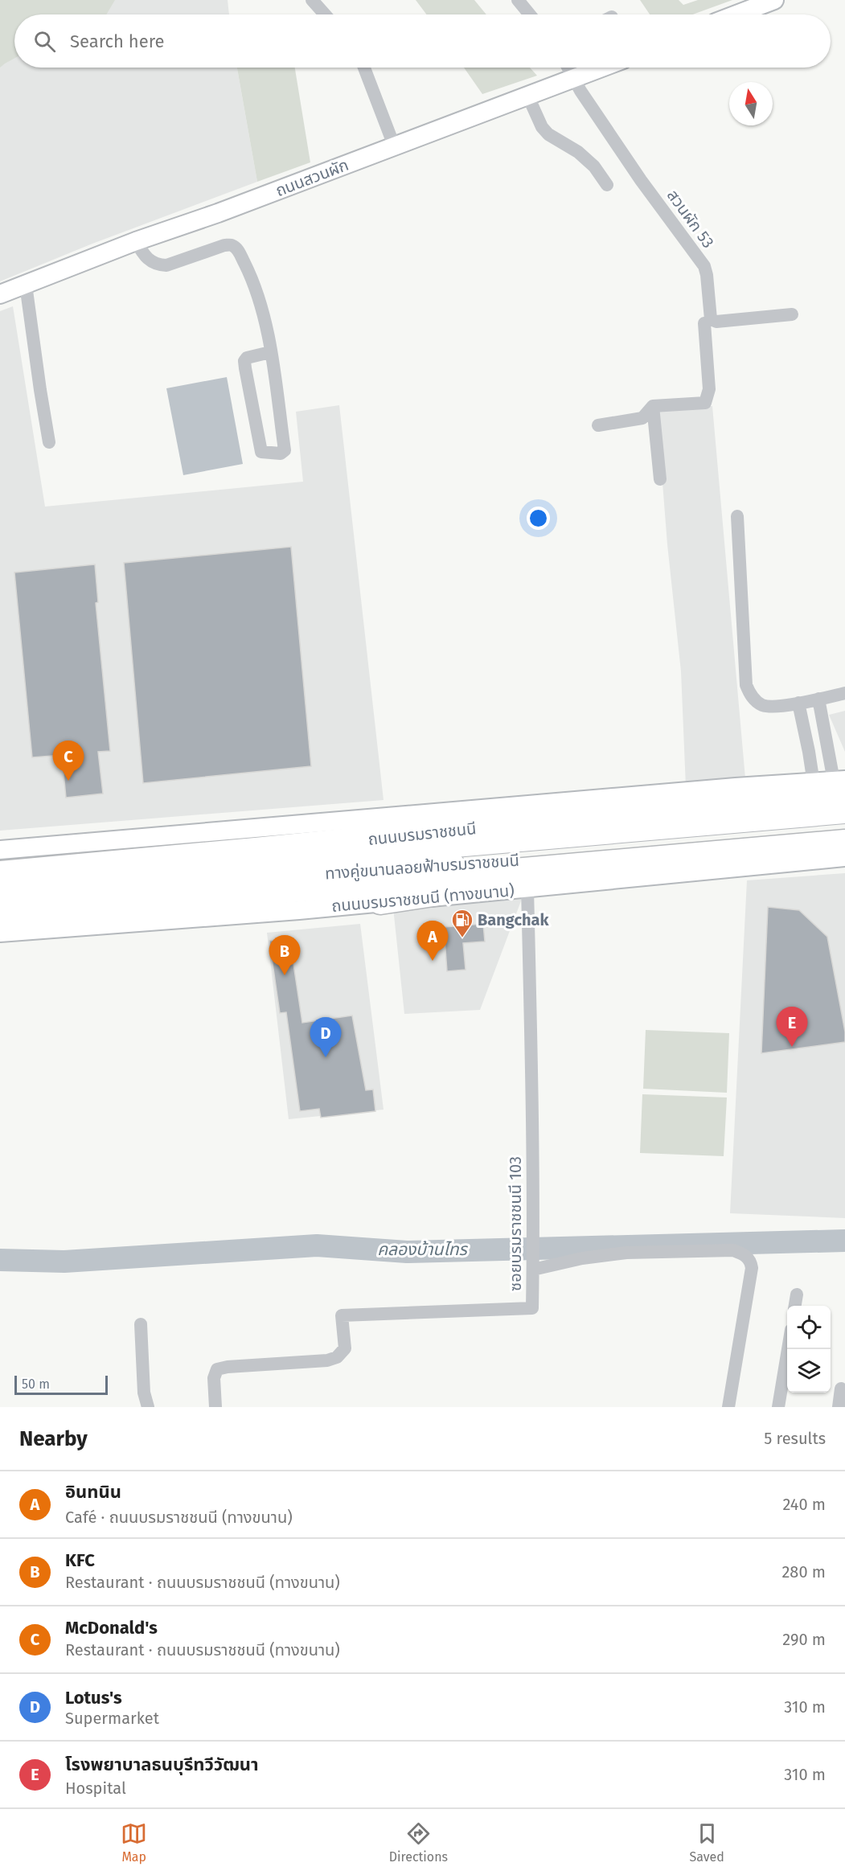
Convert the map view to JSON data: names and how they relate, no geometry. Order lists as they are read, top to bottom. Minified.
{"streets":{"highway":["ถนนบรมราชชนนี"],"main road":["ถนนสวนผัก","ทางคู่ขนานลอยฟ้าบรมราชชนนี","ถนนบรมราชชนนี (ทางขนาน)"],"street":["สวนผัก 53","ซอยบรมราชชนนี 103"]},"crossings":[["ถนนสวนผัก","สวนผัก 53"],["ถนนบรมราชชนนี (ทางขนาน)","ซอยบรมราชชนนี 103"]],"water":["คลองบ้านไทร"],"places":{"fuel station":["Bangchak"]},"scale_bar":"50 m","north":"top","page":{"search":"Search here","pins":["C","A","B","E","D"],"scale":"50 m","heading":["Nearby","5 results"],"list":[{"mark":"A","name":"อินทนิน","note":"Café · ถนนบรมราชชนนี (ทางขนาน)","value":"240 m"},{"mark":"B","name":"KFC","note":"Restaurant · ถนนบรมราชชนนี (ทางขนาน)","value":"280 m"},{"mark":"C","name":"McDonald's","note":"Restaurant · ถนนบรมราชชนนี (ทางขนาน)","value":"290 m"},{"mark":"D","name":"Lotus's","note":"Supermarket","value":"310 m"},{"mark":"E","name":"โรงพยาบาลธนบุรีทวีวัฒนา","note":"Hospital","value":"310 m"}],"nav":["Map","Directions","Saved"]}}
